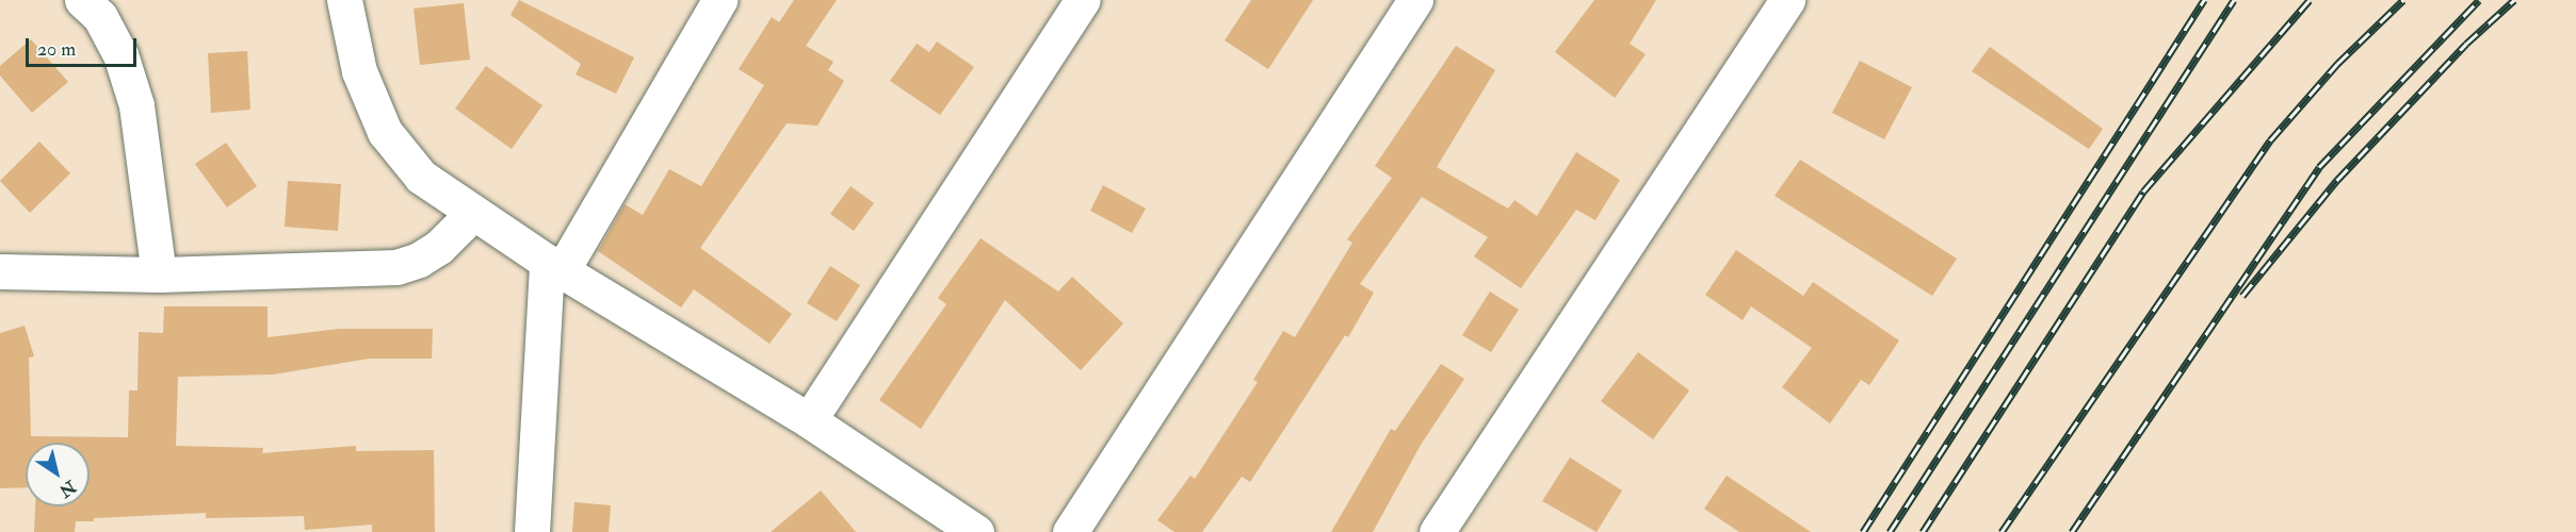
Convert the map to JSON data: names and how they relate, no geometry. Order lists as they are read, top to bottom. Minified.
{"scale_bar":"20 m","north":"bottom right"}
